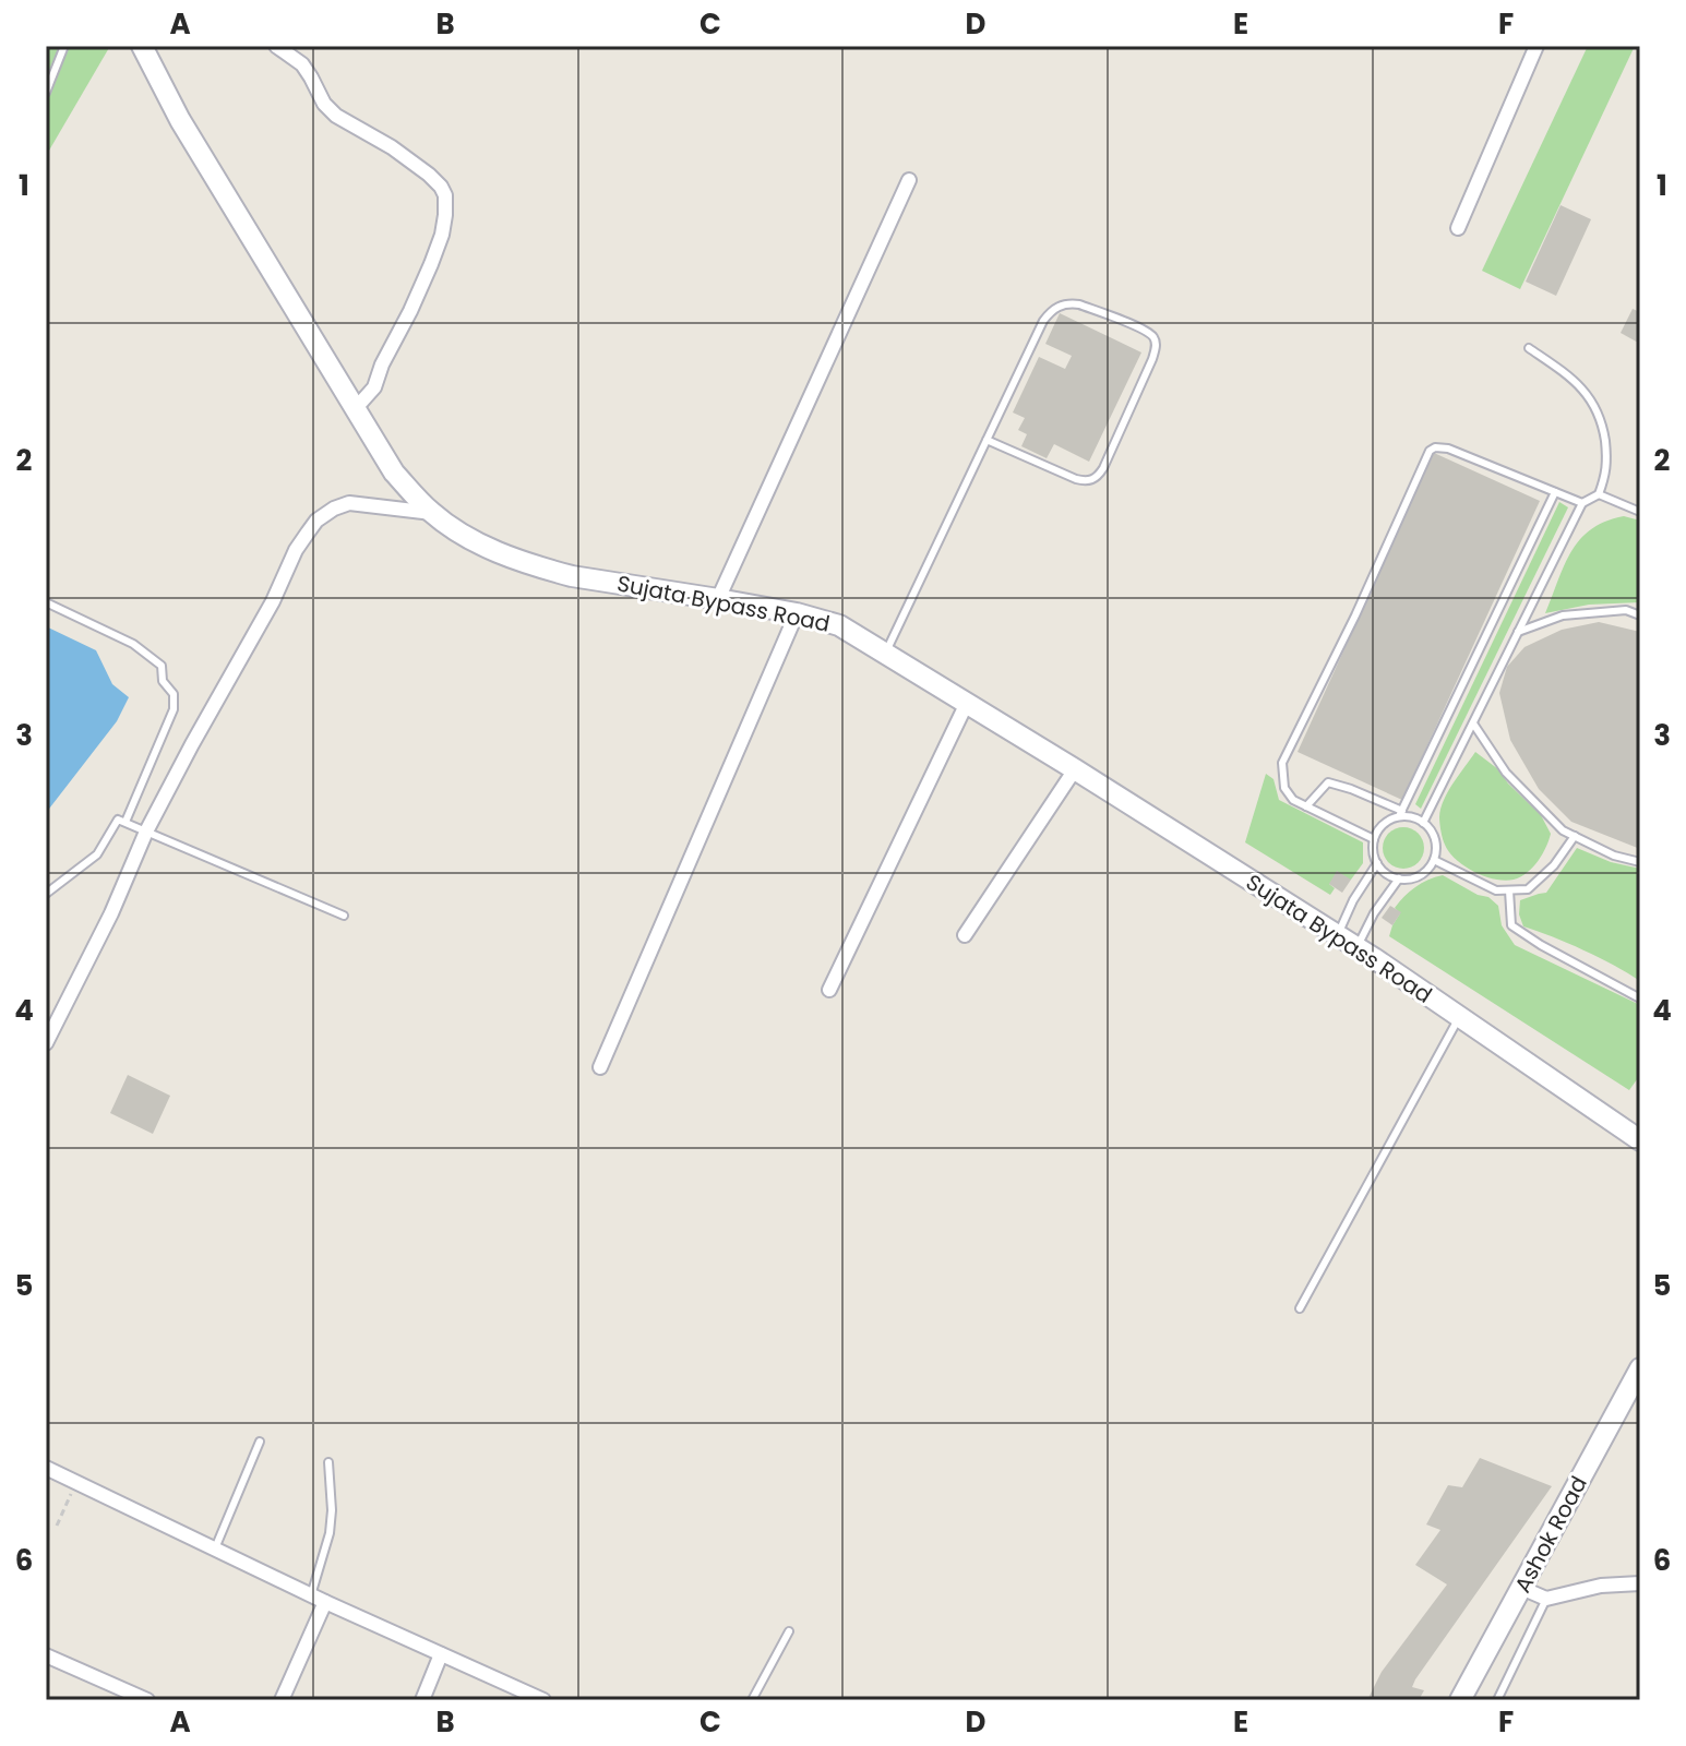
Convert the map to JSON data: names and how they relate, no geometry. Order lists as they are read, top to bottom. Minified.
{"streets":{"street":["Sujata Bypass Road","Ashok Road"]},"grid":{"columns":["A","B","C","D","E","F"],"rows":["1","2","3","4","5","6"]}}
